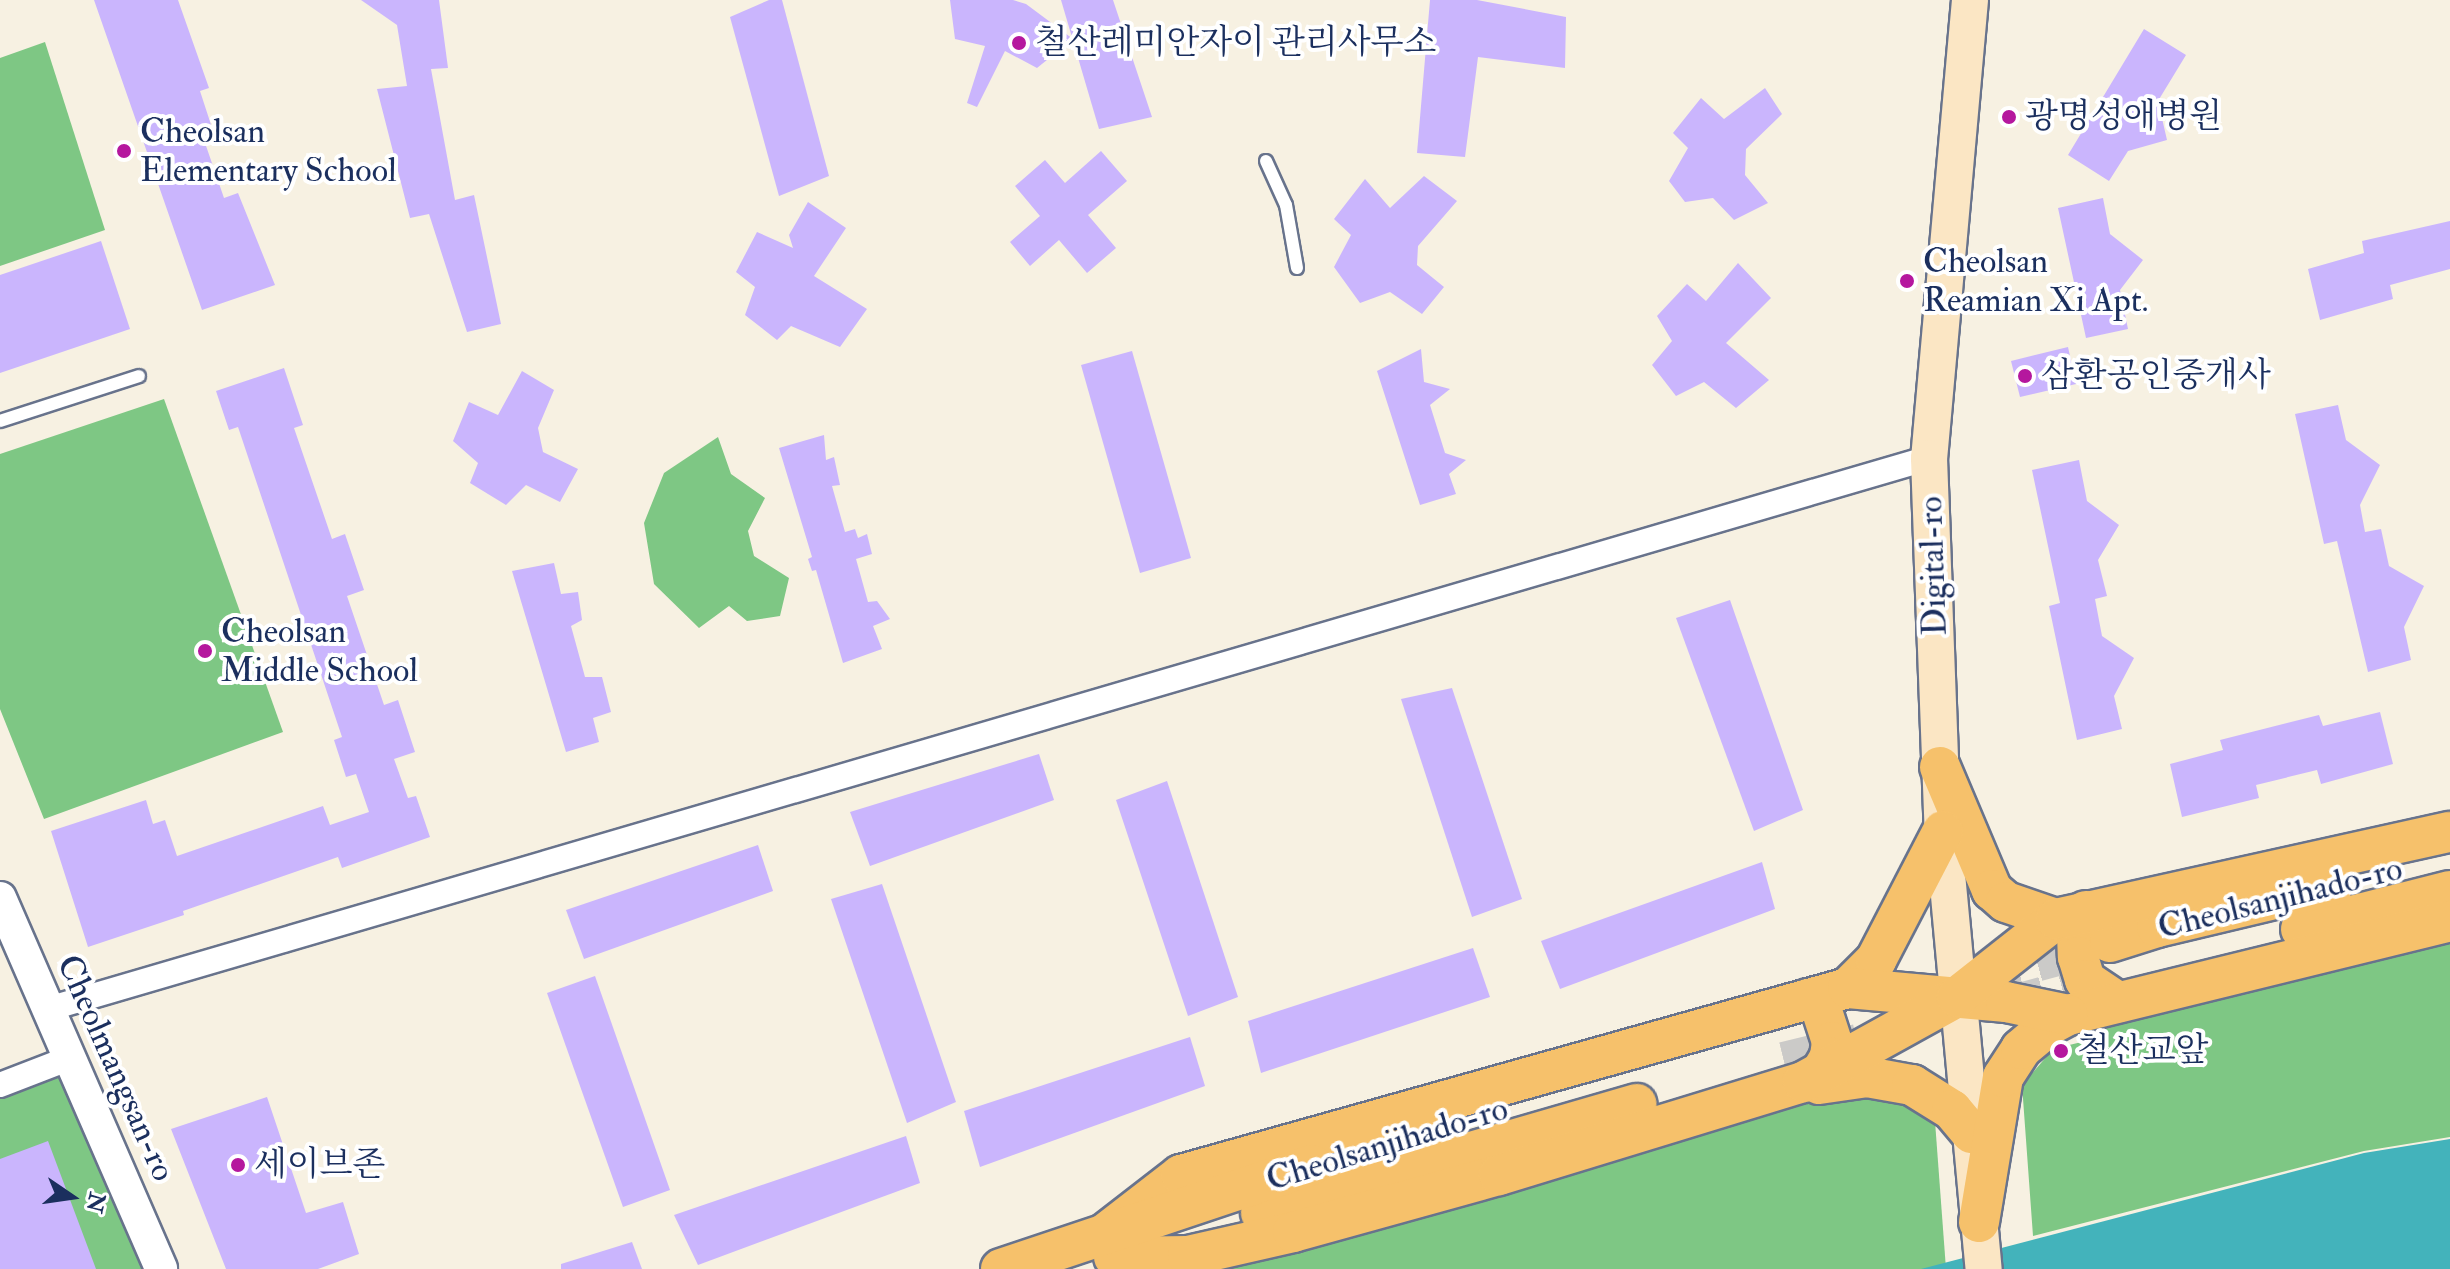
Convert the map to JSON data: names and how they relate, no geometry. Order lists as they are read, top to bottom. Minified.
{"streets":{"main road":["Digital-ro","Cheolsanjihado-ro"],"street":["Cheolmangsan-ro"]},"places":["철산레미안자이 관리사무소","광명성애병원","Cheolsan Elementary School","Cheolsan Reamian Xi Apt.","삼환공인중개사","Cheolsan Middle School","철산교앞","세이브존"],"north":"right"}
